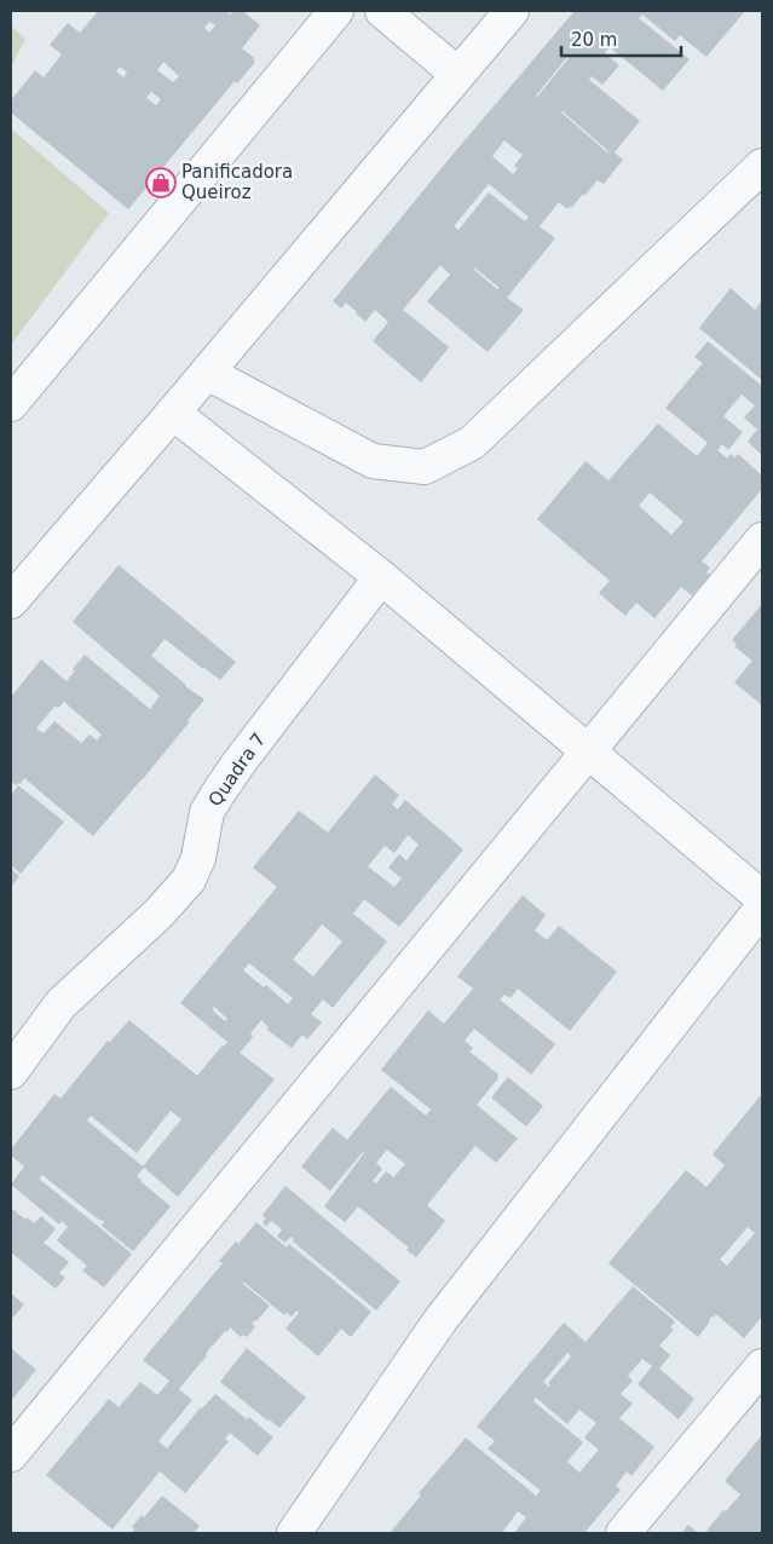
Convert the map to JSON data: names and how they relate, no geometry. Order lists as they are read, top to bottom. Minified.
{"streets":{"street":["Quadra 7"]},"places":{"shop":["Panificadora Queiroz"]},"scale_bar":"20 m"}
